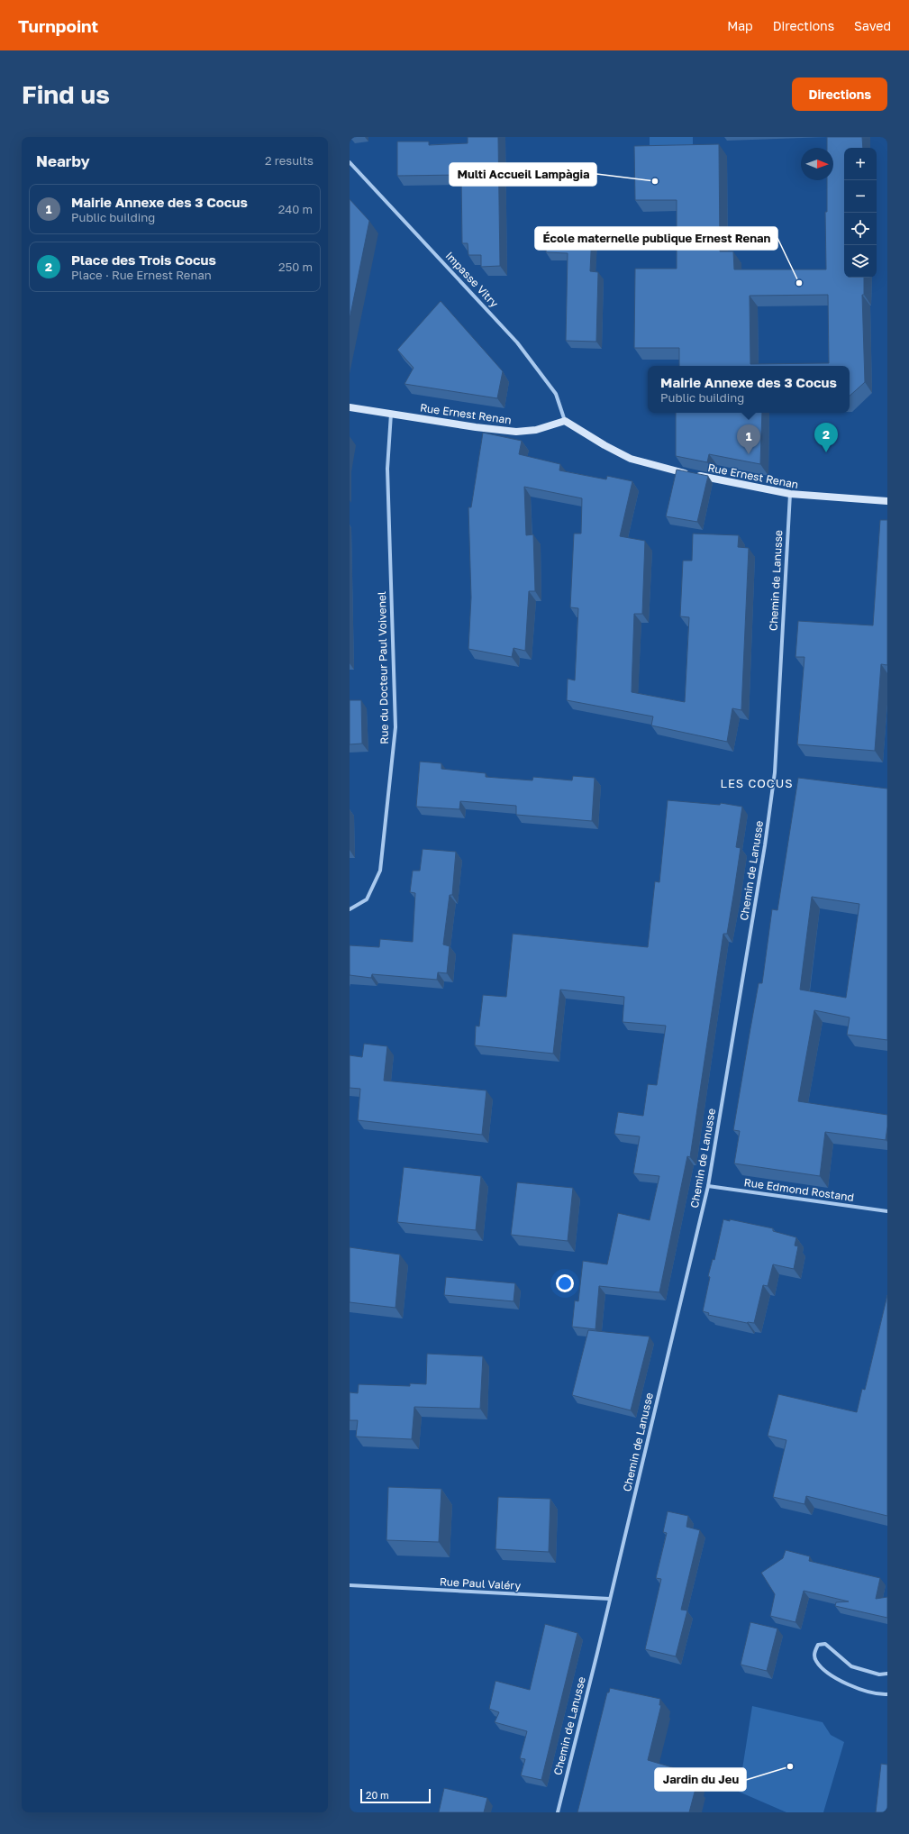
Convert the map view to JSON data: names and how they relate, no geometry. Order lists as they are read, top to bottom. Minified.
{"streets":{"street":["Impasse Vitry","Rue Ernest Renan","Chemin de Lanusse","Rue du Docteur Paul Voivenel","Rue Edmond Rostand","Rue Paul Valéry"]},"crossings":[["Impasse Vitry","Rue Ernest Renan"],["Rue Ernest Renan","Chemin de Lanusse"],["Rue Ernest Renan","Rue du Docteur Paul Voivenel"],["Chemin de Lanusse","Rue Edmond Rostand"],["Chemin de Lanusse","Rue Paul Valéry"]],"districts":["LES COCUS"],"places":["Multi Accueil Lampàgia","École maternelle publique Ernest Renan","Jardin du Jeu"],"scale_bar":"20 m","north":"right","page":{"header":"Turnpoint","nav":["Map","Directions","Saved"],"buttons":"Directions","title":"Find us","heading":["Nearby","2 results"],"map_buttons":["+","−"],"list":[{"mark":"1","name":"Mairie Annexe des 3 Cocus","note":"Public building","value":"240 m"},{"mark":"2","name":"Place des Trois Cocus","note":"Place · Rue Ernest Renan","value":"250 m"}],"popup":["Mairie Annexe des 3 Cocus","Public building"],"pins":["2","1"],"scale":"20 m"}}
